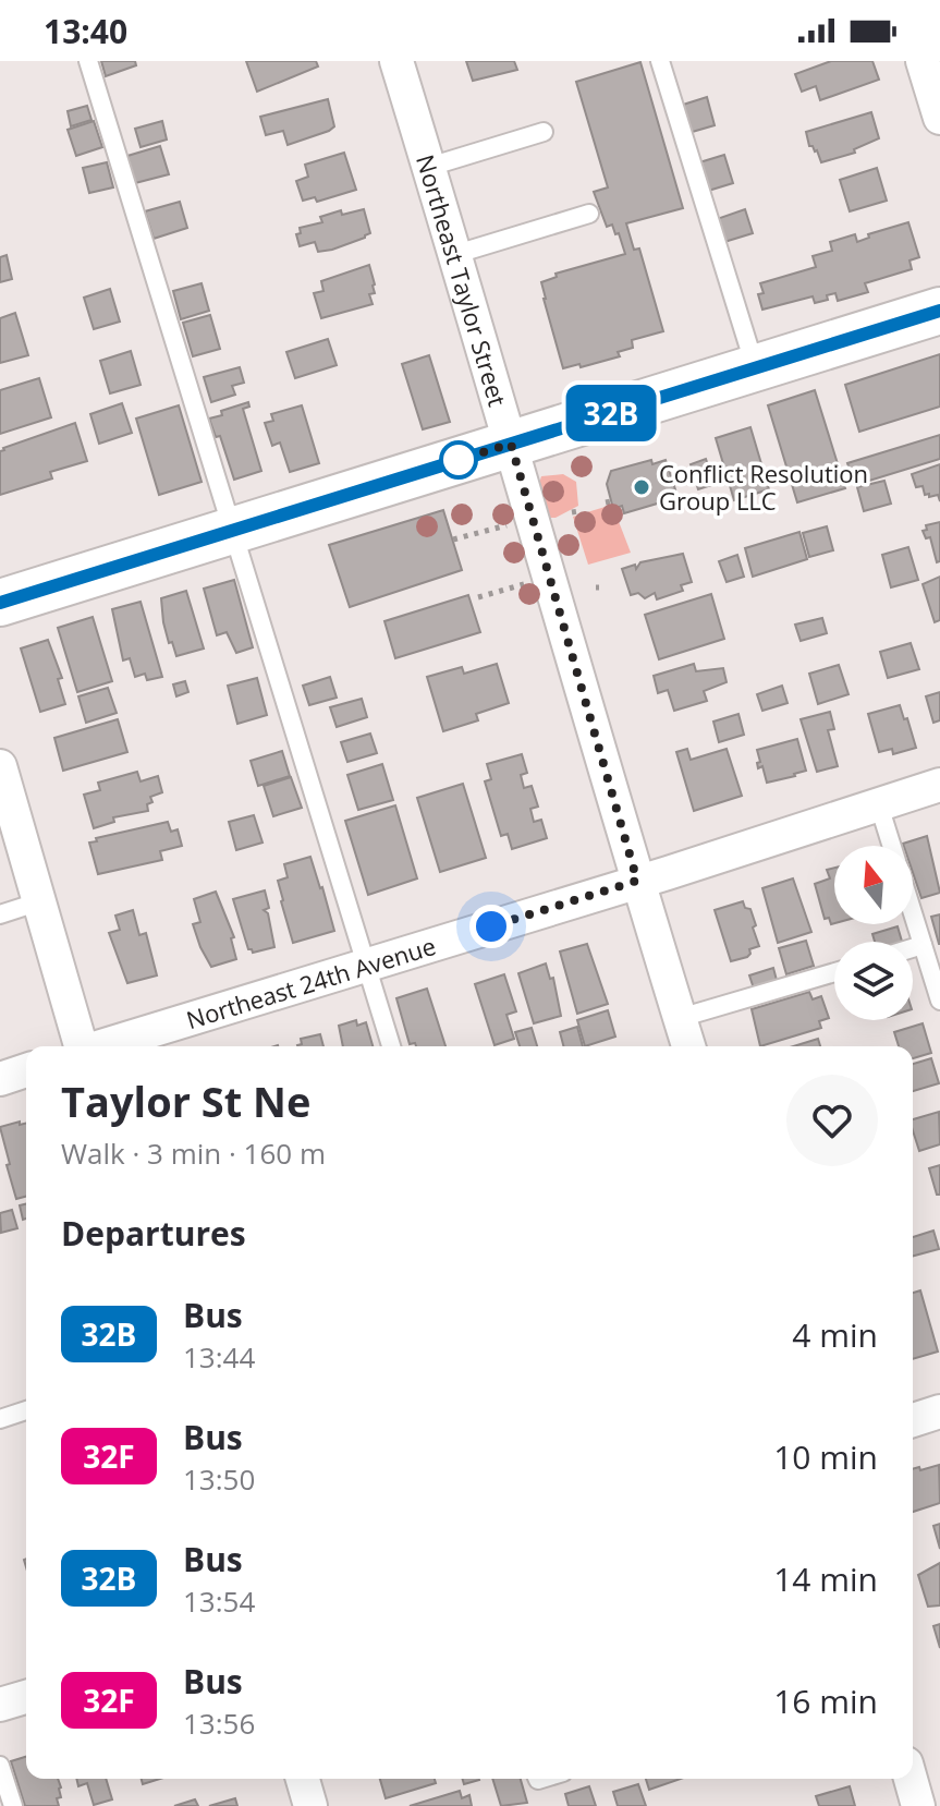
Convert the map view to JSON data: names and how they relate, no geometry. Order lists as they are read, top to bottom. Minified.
{"streets":{"street":["Northeast Taylor Street","Northeast 24th Avenue"]},"crossings":[["Northeast Taylor Street","Northeast 24th Avenue"]],"places":["Conflict Resolution Group LLC"],"lines":["bus line 32B"],"north":"top","page":{"status":"13:40","on_map":"32B","heading":[["Taylor St Ne","Walk · 3 min · 160 m"],"Departures"],"list":[{"mark":"32B","name":"Bus","note":"13:44","value":"4 min"},{"mark":"32F","name":"Bus","note":"13:50","value":"10 min"},{"mark":"32B","name":"Bus","note":"13:54","value":"14 min"},{"mark":"32F","name":"Bus","note":"13:56","value":"16 min"}]}}
